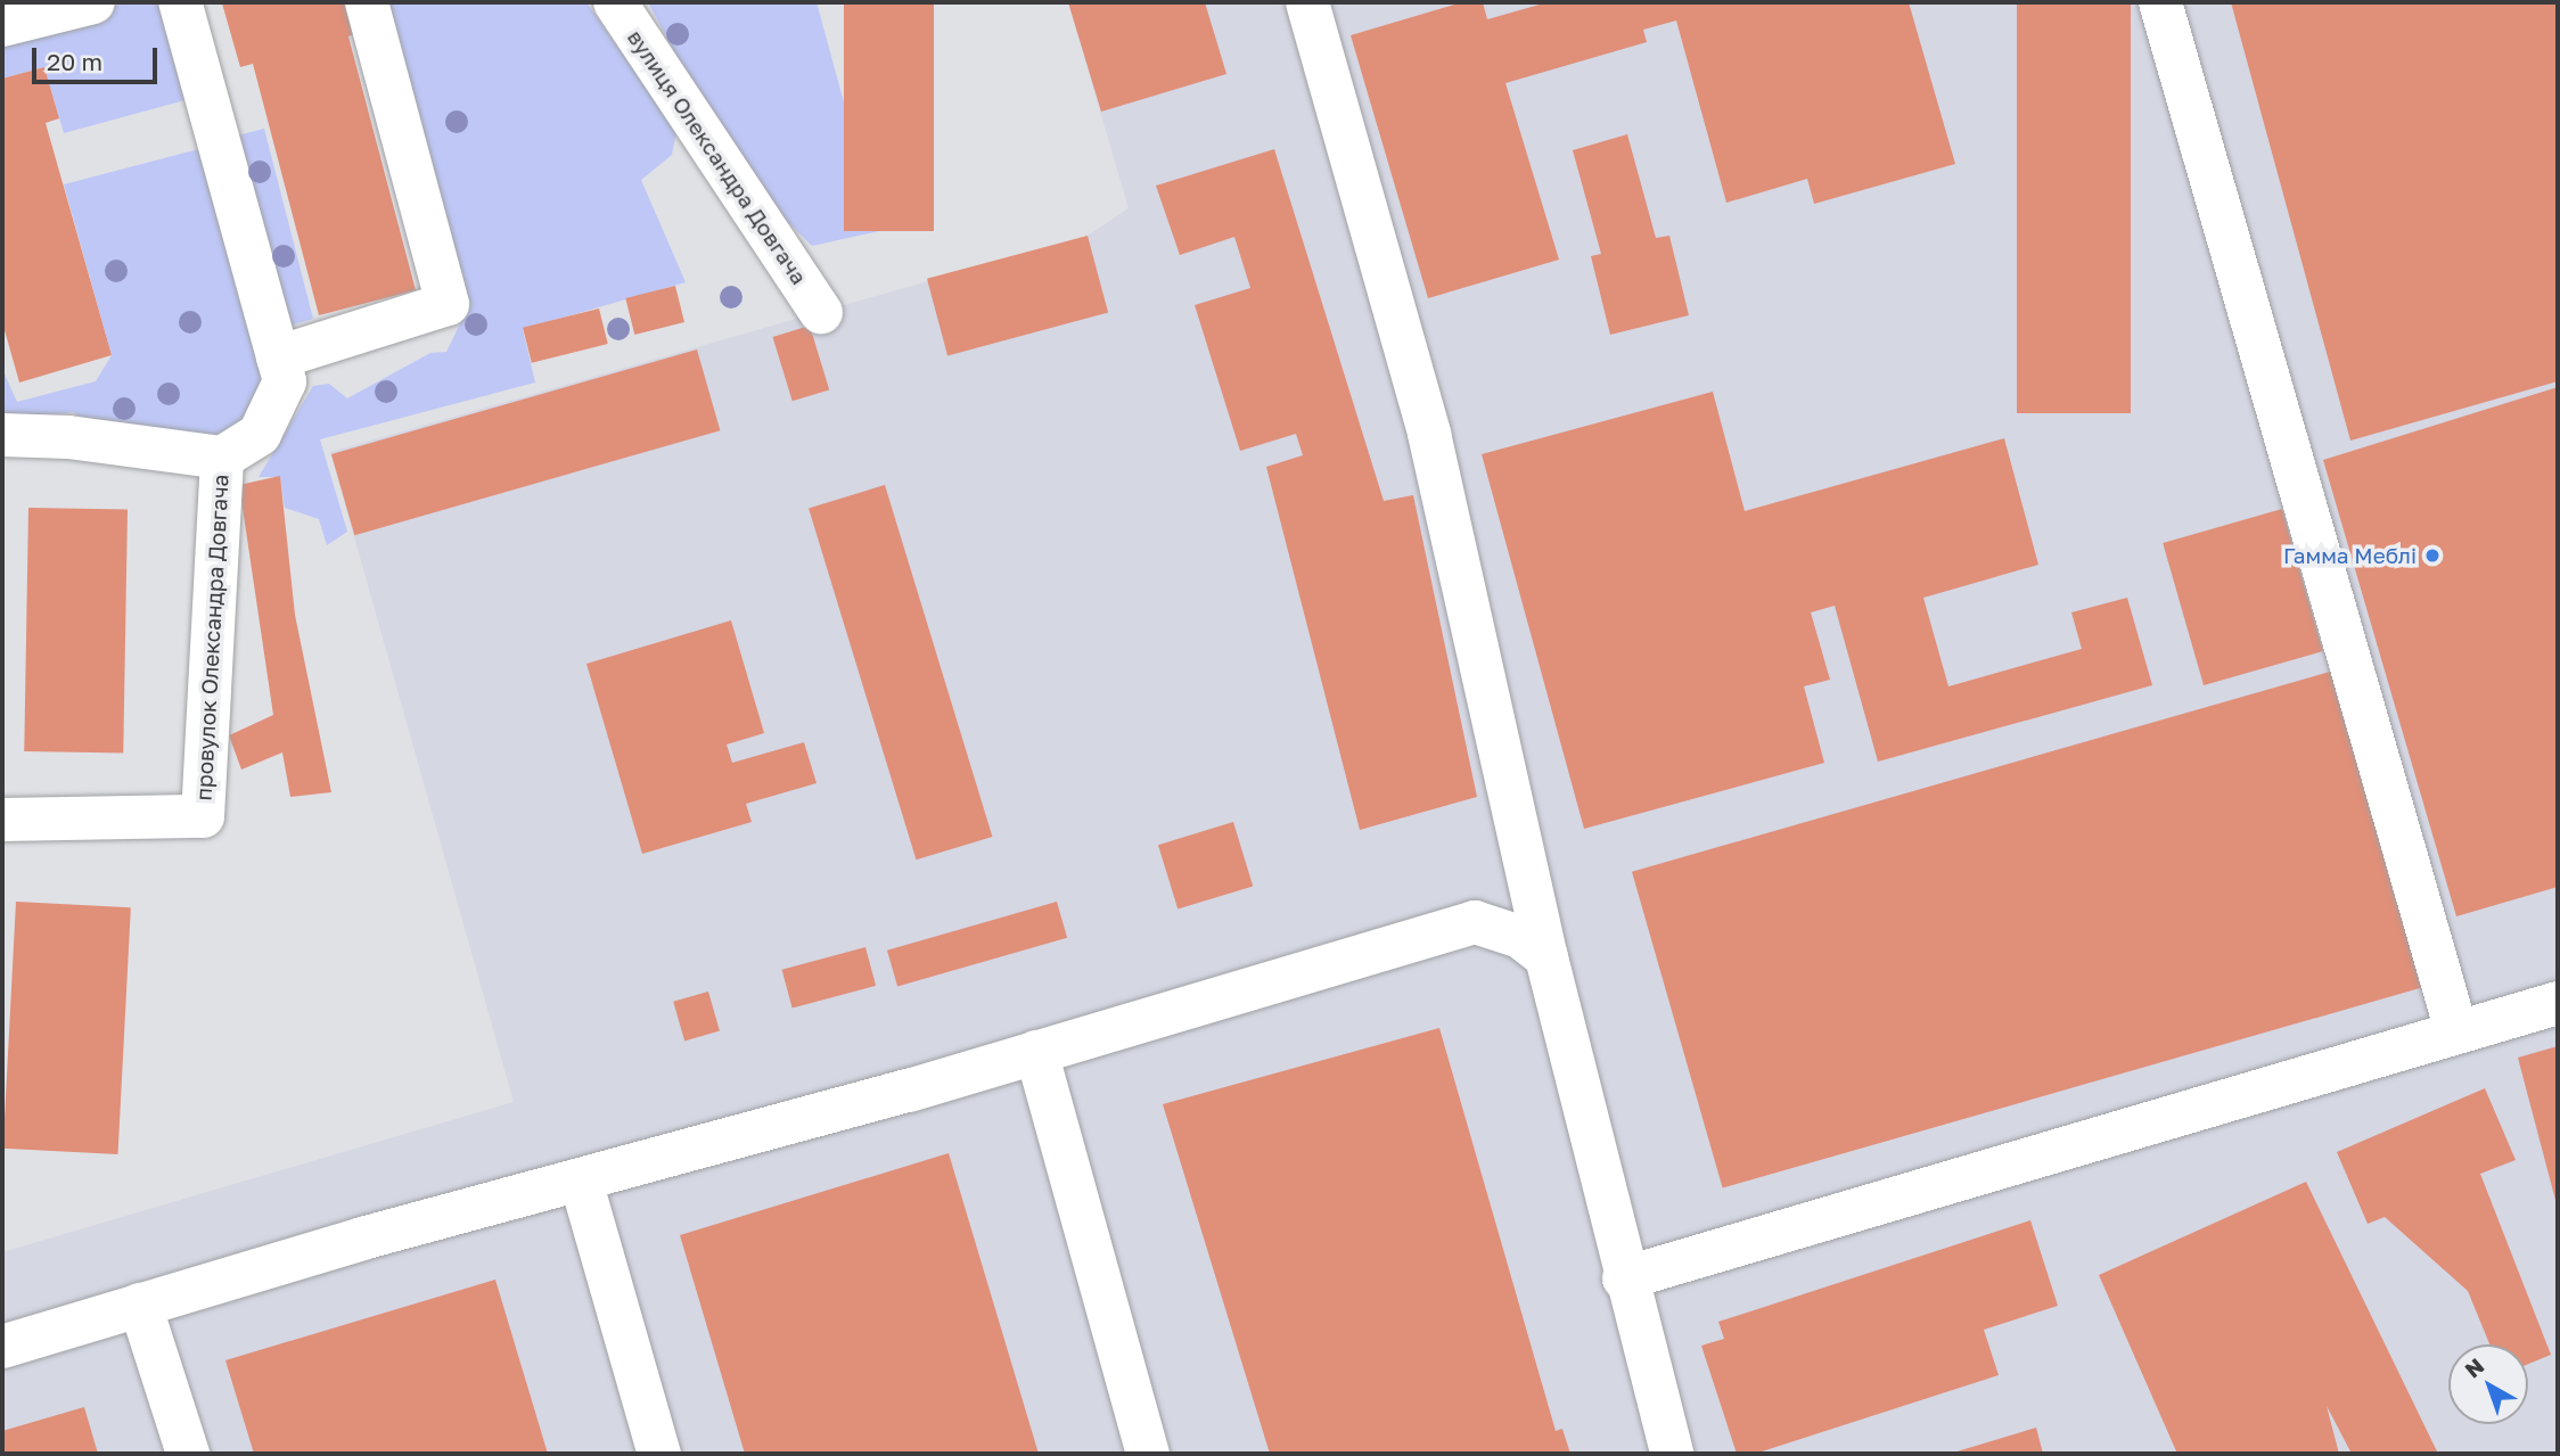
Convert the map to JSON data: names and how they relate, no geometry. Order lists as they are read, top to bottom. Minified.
{"streets":{"street":["вулиця Олександра Довгача","провулок Олександра Довгача"]},"places":["Гамма Меблі"],"scale_bar":"20 m","north":"top left"}
